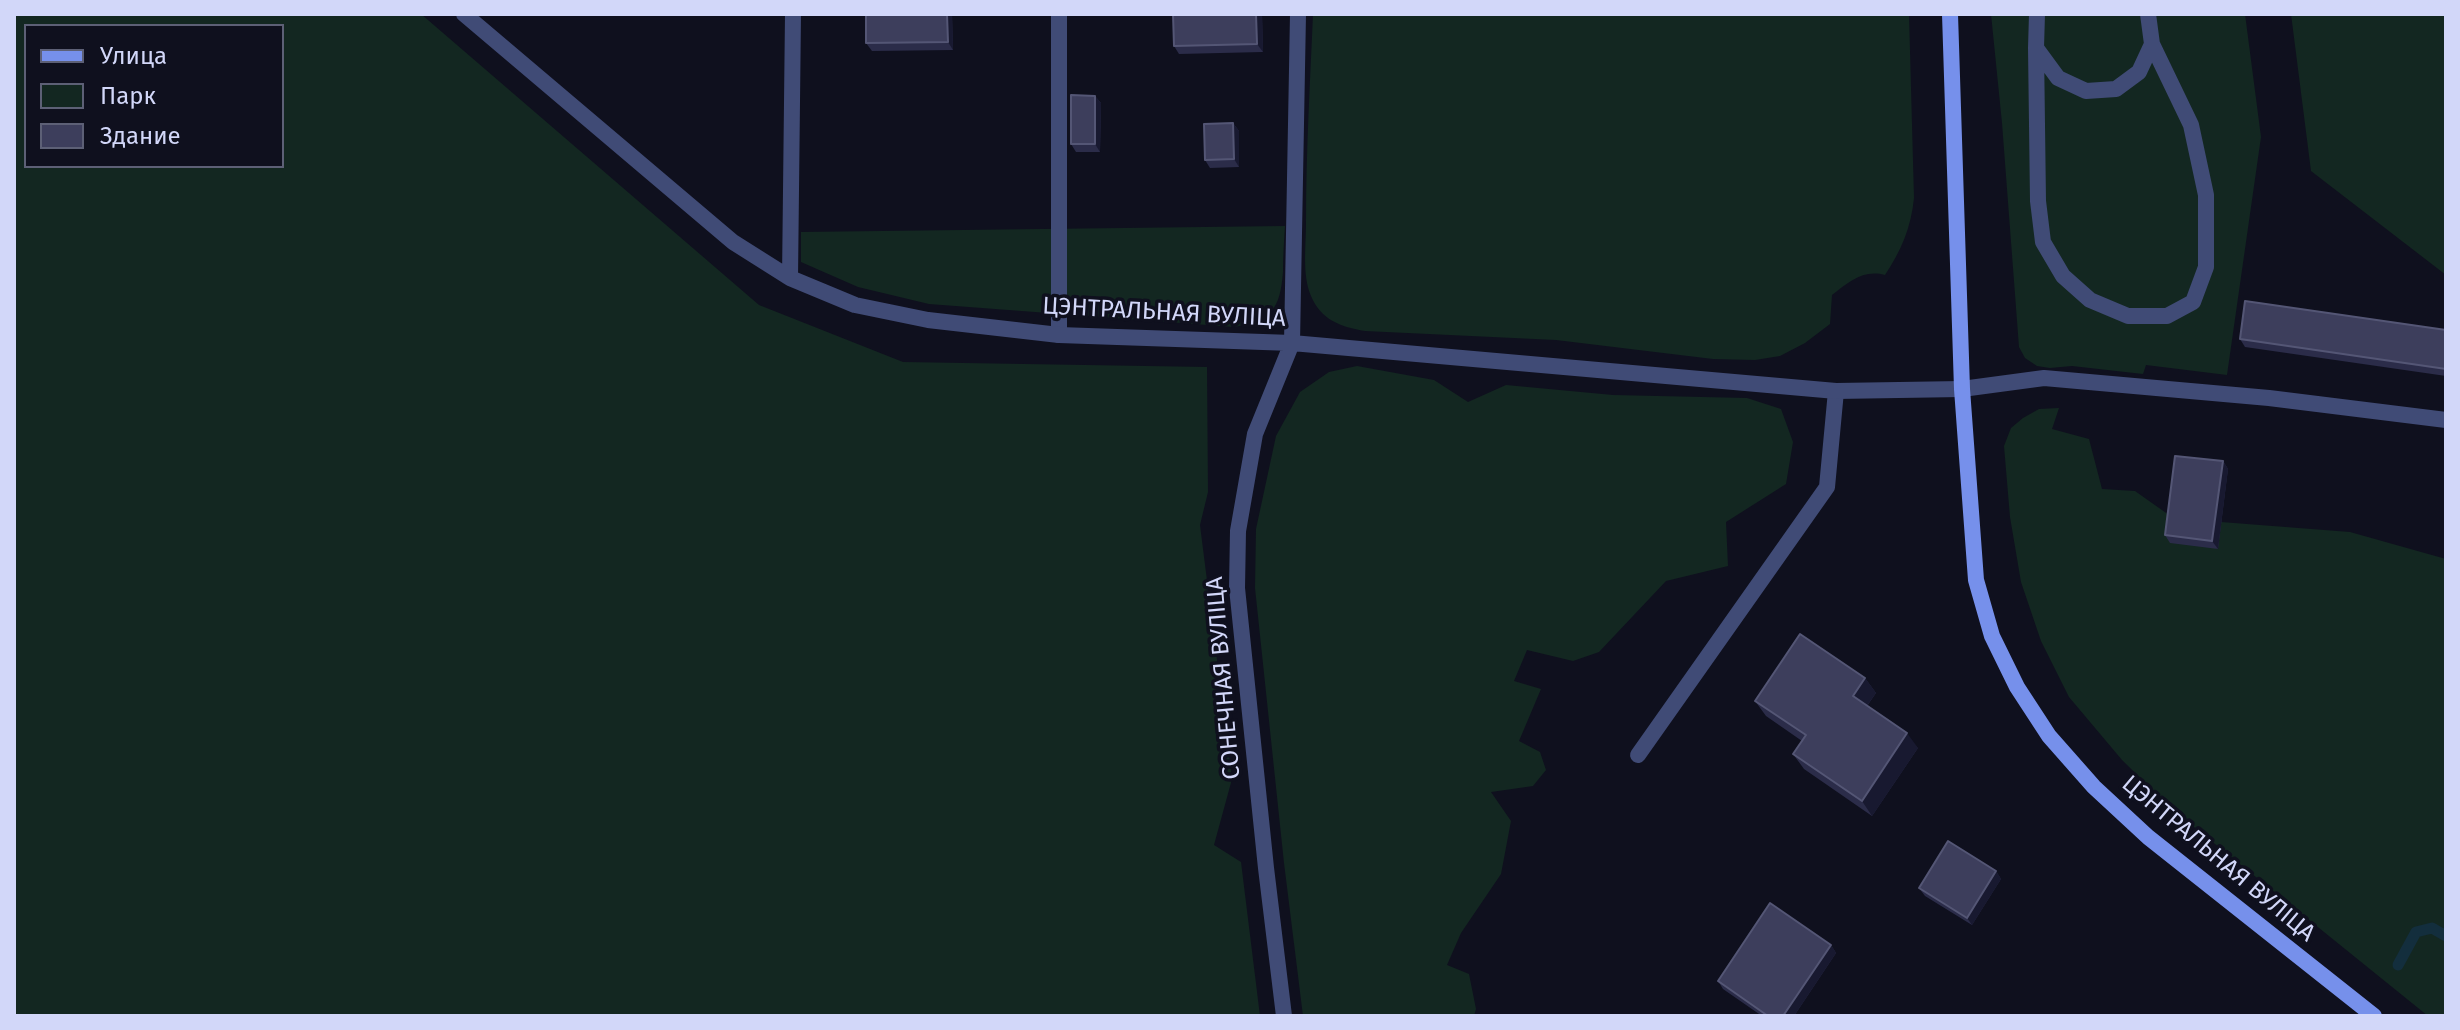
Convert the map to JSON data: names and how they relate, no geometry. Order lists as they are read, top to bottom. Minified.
{"streets":{"main road":["ЦЭНТРАЛЬНАЯ ВУЛІЦА"],"street":["СОНЕЧНАЯ ВУЛІЦА"]},"crossings":[["ЦЭНТРАЛЬНАЯ ВУЛІЦА","СОНЕЧНАЯ ВУЛІЦА"]],"legend":["Улица","Парк","Здание"]}
